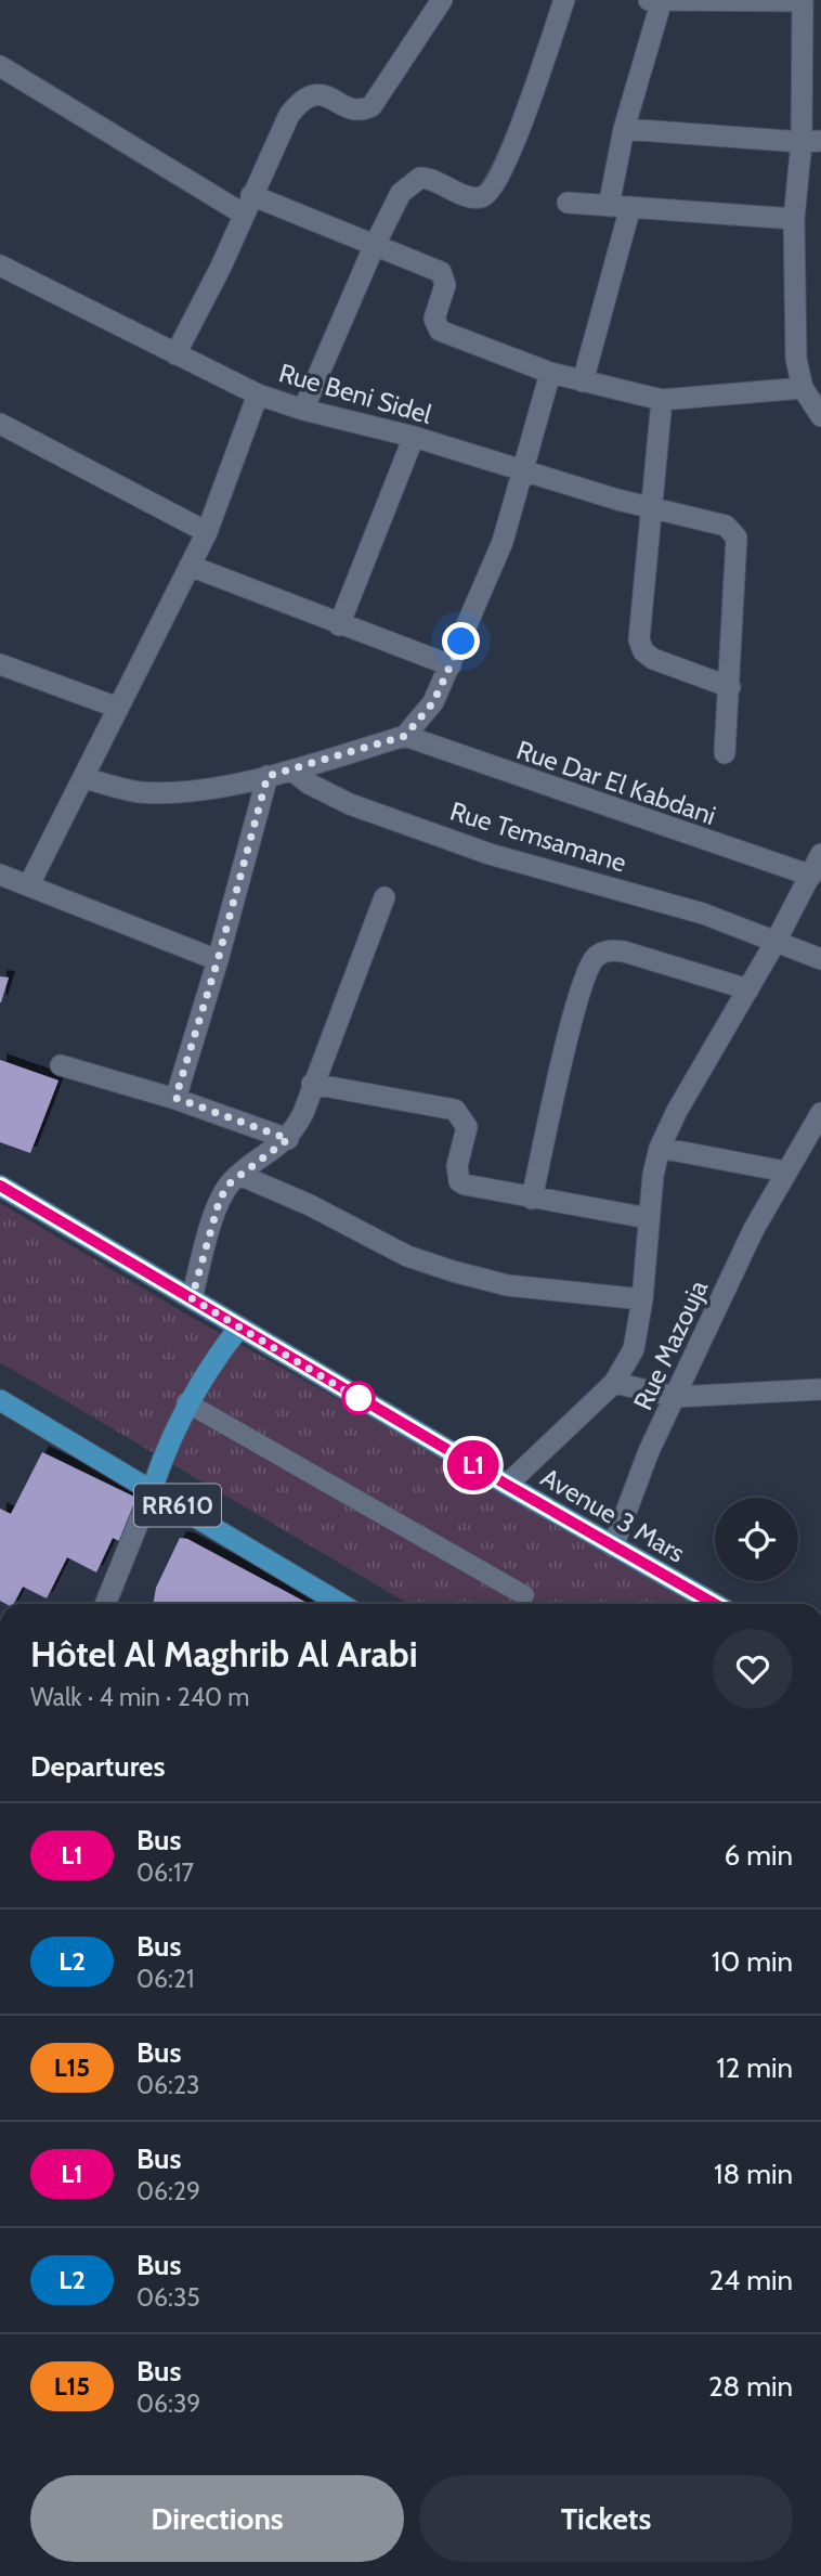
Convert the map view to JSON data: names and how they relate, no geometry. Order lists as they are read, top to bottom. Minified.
{"streets":{"main road":["RR610","Avenue 3 Mars"],"street":["Rue Beni Sidel","Rue Dar El Kabdani","Rue Temsamane","Rue Mazouja"]},"crossings":[["Rue Mazouja","Avenue 3 Mars"]],"lines":["bus line L1"],"page":{"on_map":"L1","heading":[["Hôtel Al Maghrib Al Arabi","Walk · 4 min · 240 m"],"Departures"],"list":[{"mark":"L1","name":"Bus","note":"06:17","value":"6 min"},{"mark":"L2","name":"Bus","note":"06:21","value":"10 min"},{"mark":"L15","name":"Bus","note":"06:23","value":"12 min"},{"mark":"L1","name":"Bus","note":"06:29","value":"18 min"},{"mark":"L2","name":"Bus","note":"06:35","value":"24 min"},{"mark":"L15","name":"Bus","note":"06:39","value":"28 min"}],"buttons":["Directions","Tickets"]}}
